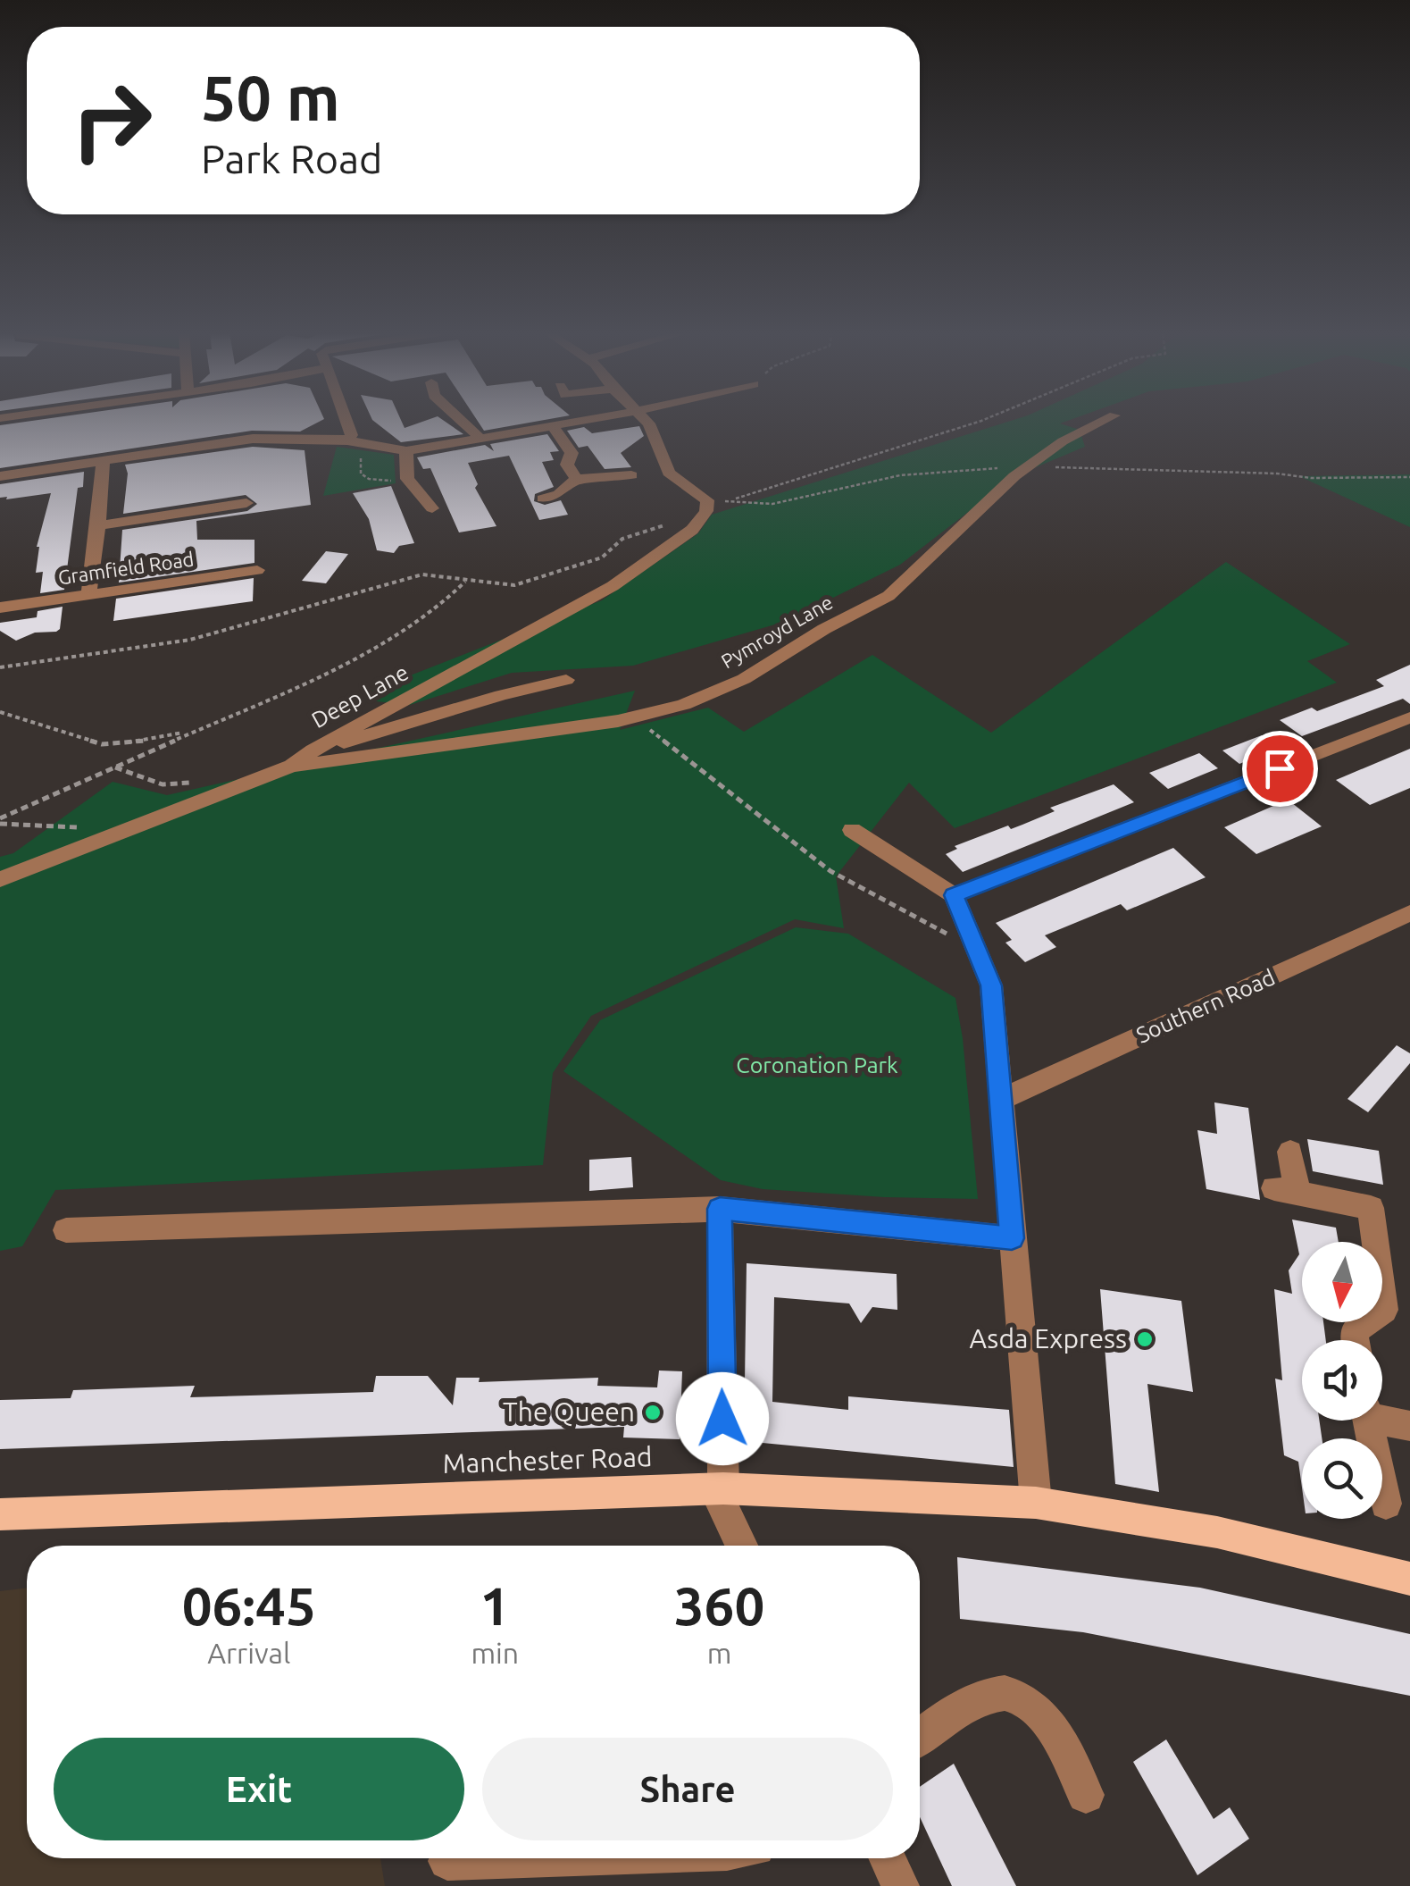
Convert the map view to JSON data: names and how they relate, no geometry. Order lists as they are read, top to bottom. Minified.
{"streets":{"main road":["Manchester Road"],"street":["Gramfield Road","Pymroyd Lane","Deep Lane","Southern Road"]},"crossings":[["Pymroyd Lane","Deep Lane"]],"parks":["Coronation Park"],"places":["Asda Express","The Queen"],"north":"bottom","page":{"turn":["50 m","Park Road"],"eta":["06:45","Arrival","1","min","360","m"],"buttons":["Exit","Share"]}}
